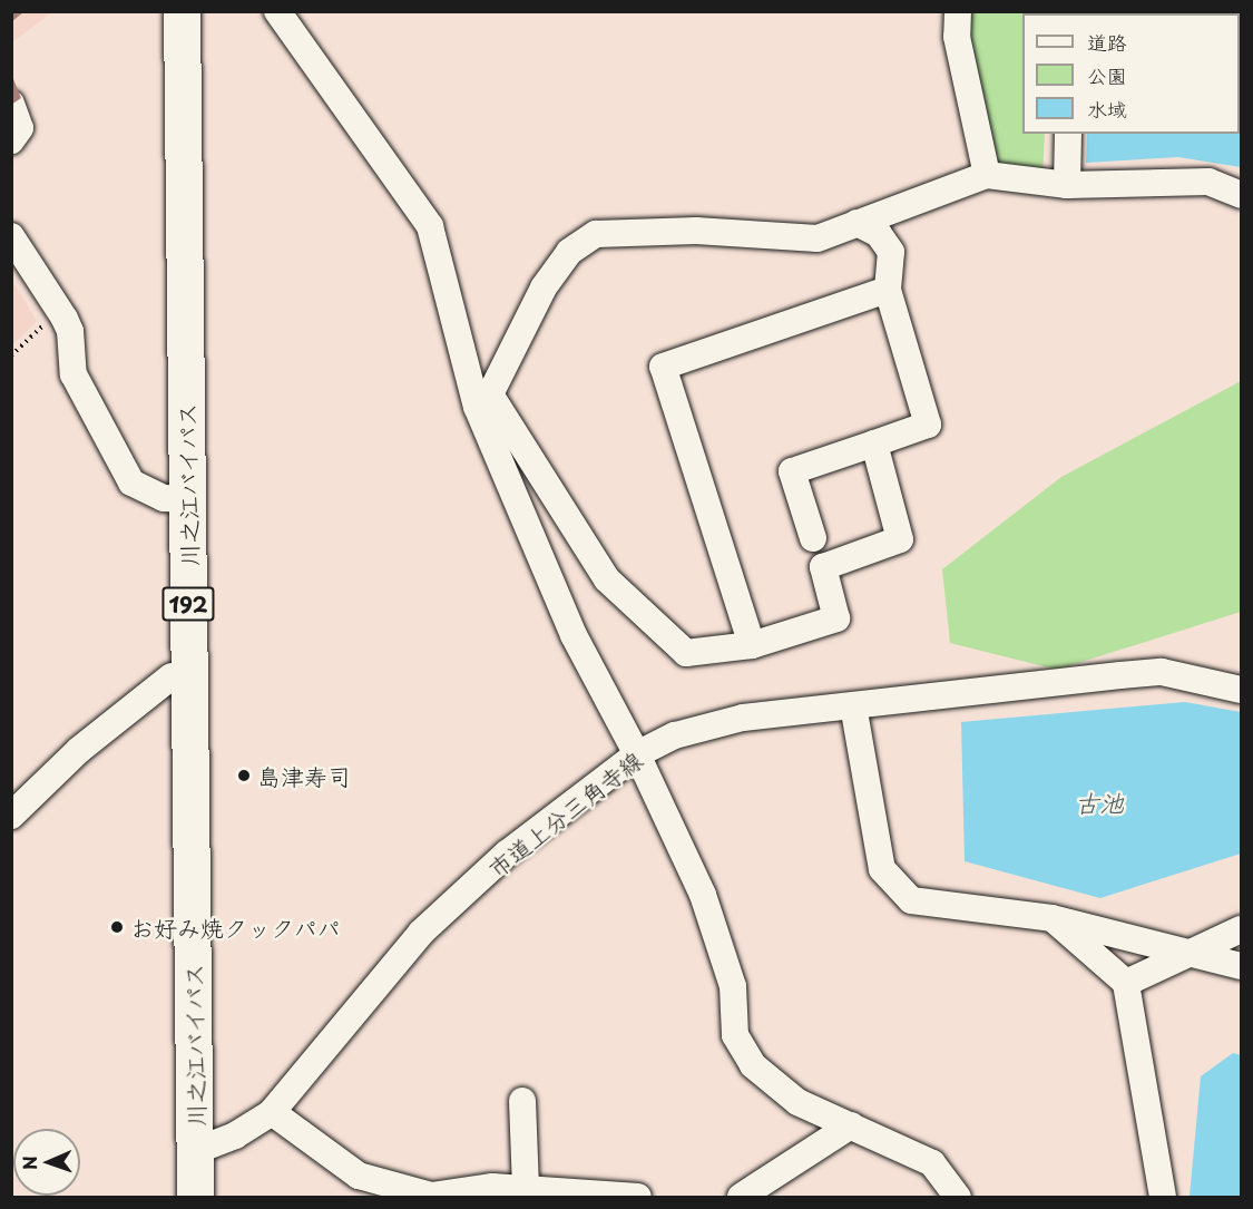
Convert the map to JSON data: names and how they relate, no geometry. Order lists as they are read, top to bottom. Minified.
{"streets":{"highway":["川之江バイパス","192"],"street":["市道上分三角寺線"]},"crossings":[["川之江バイパス","市道上分三角寺線"]],"water":["古池"],"places":["島津寿司","お好み焼クックパパ"],"legend":["道路","公園","水域"],"north":"left"}
